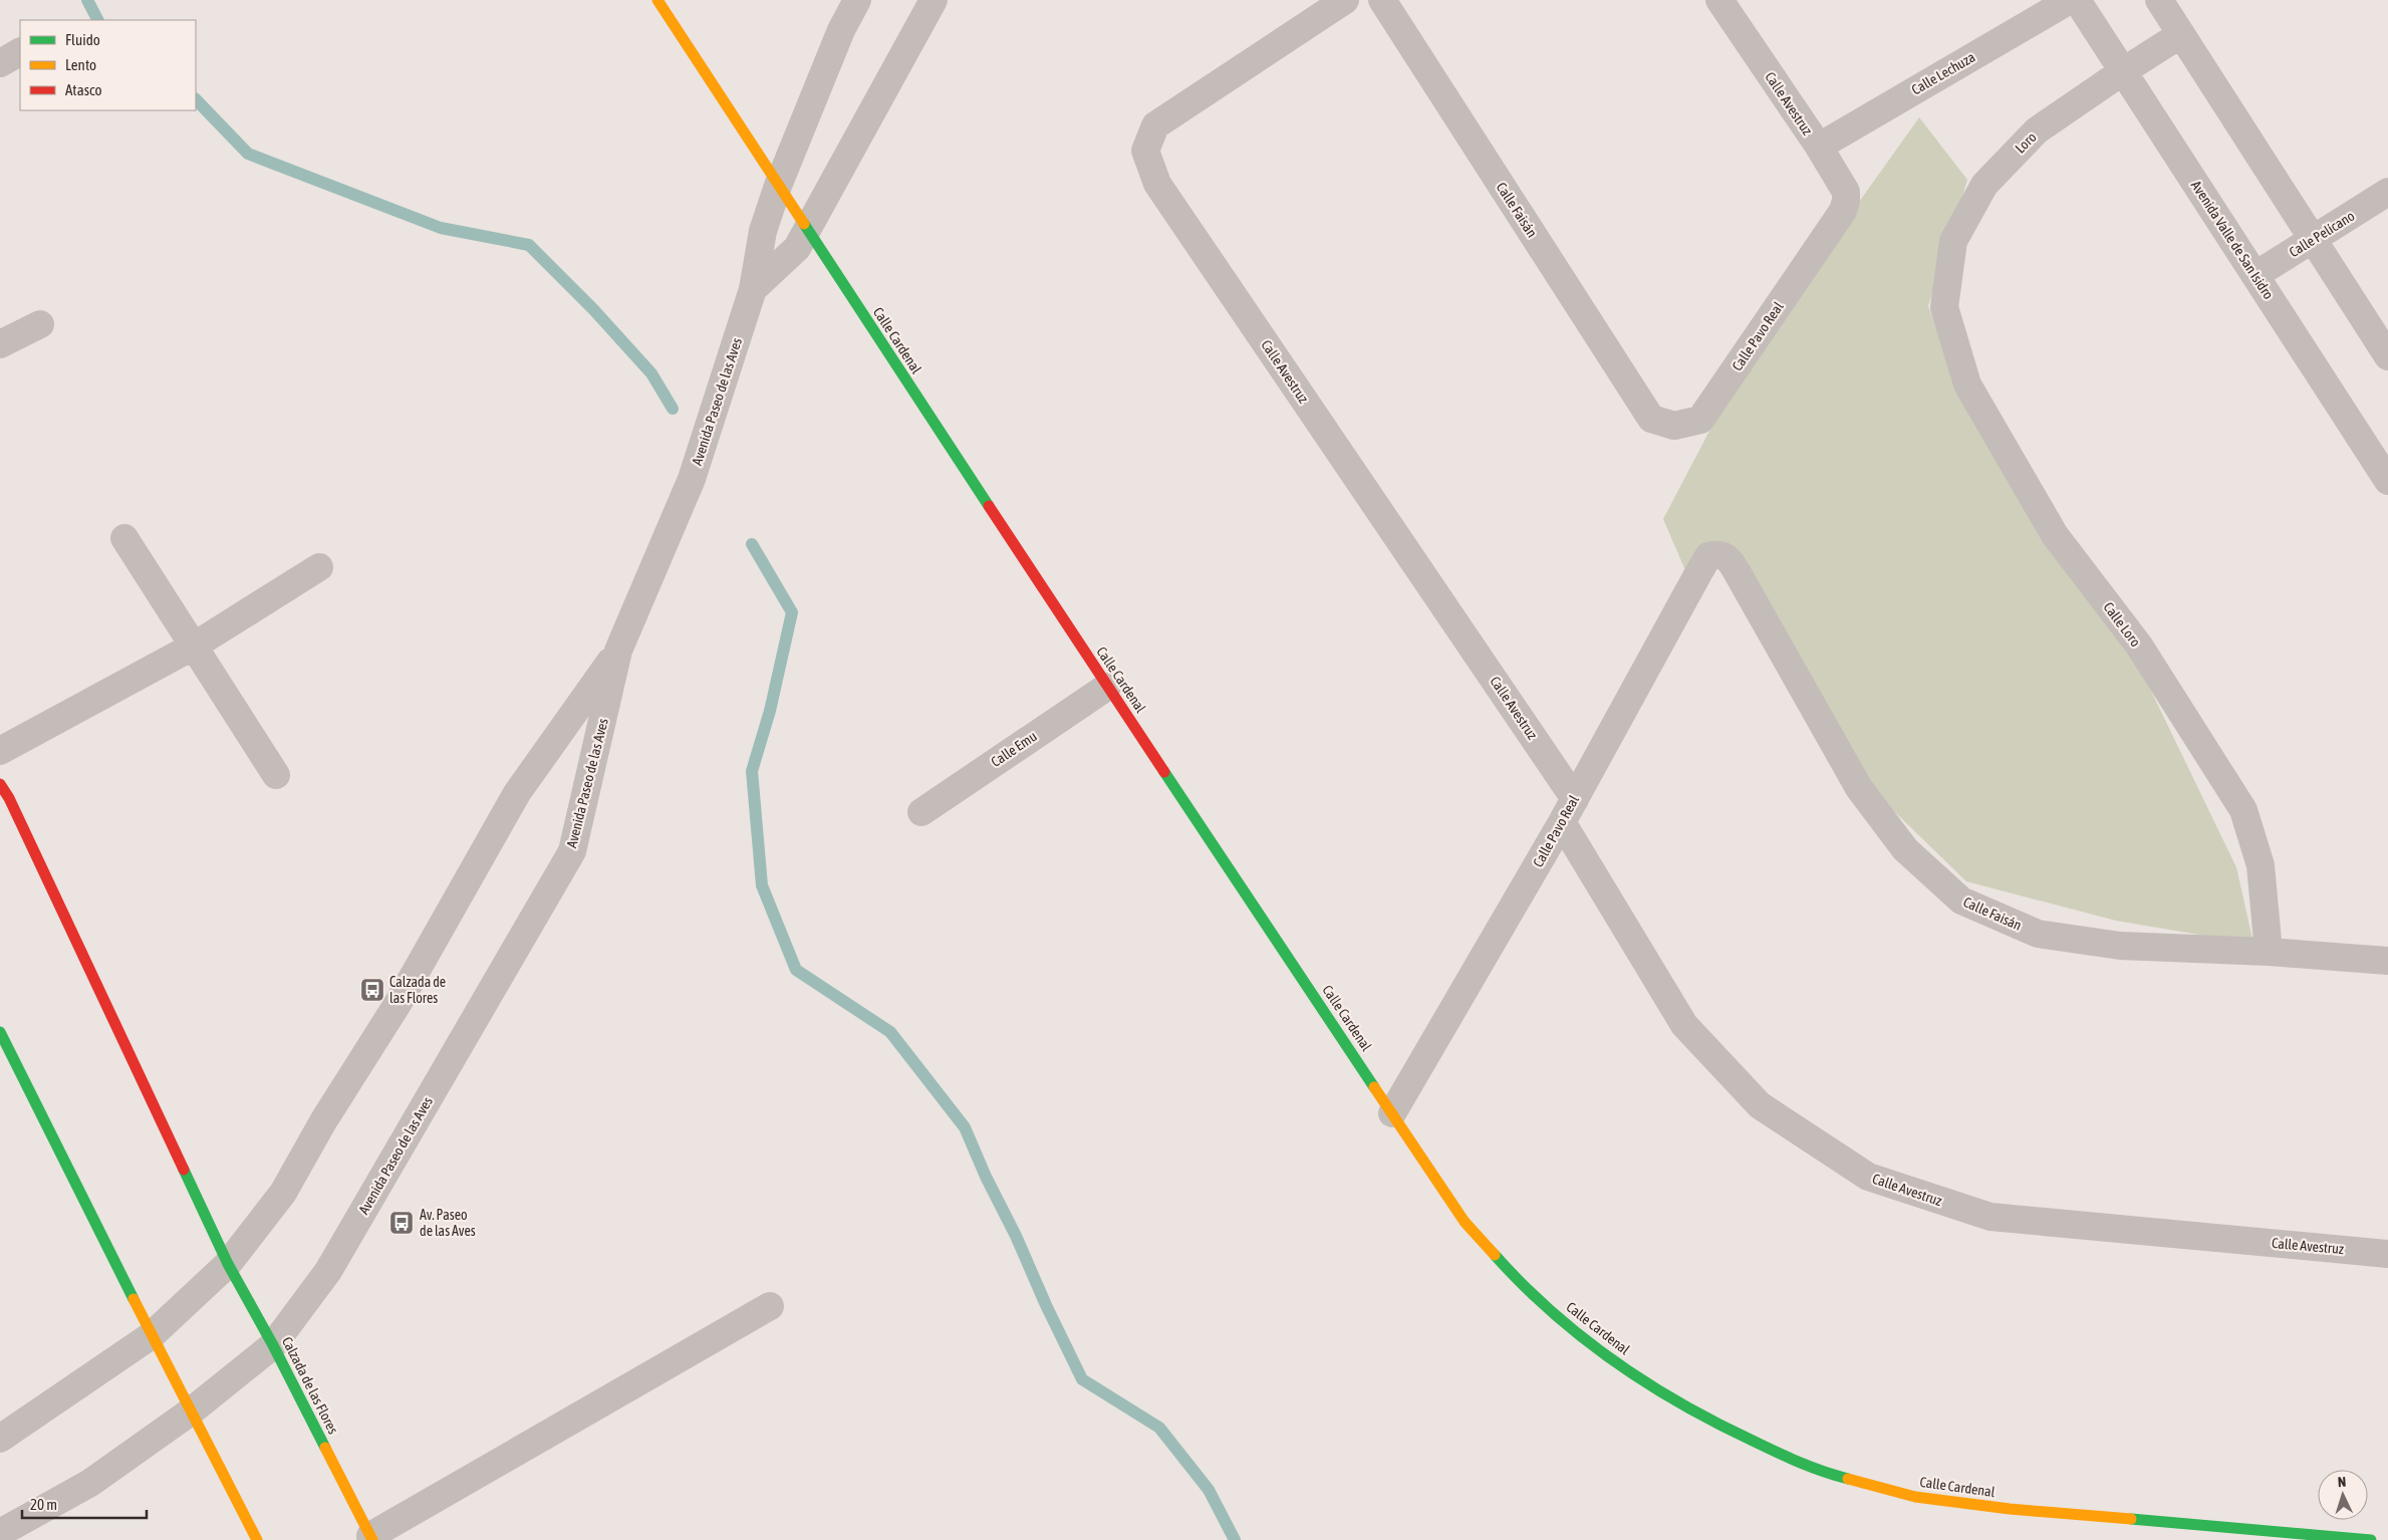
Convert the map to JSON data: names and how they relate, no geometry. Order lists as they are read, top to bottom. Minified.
{"streets":{"street":["Calle Lechuza","Calle Avestruz","Loro","Calle Faisán","Calle Pelícano","Avenida Valle de San Isidro","Calle Pavo Real","Calle Cardenal","Avenida Paseo de las Aves","Calle Loro","Calle Emu","Calzada de las Flores"]},"crossings":[["Calle Lechuza","Calle Avestruz"],["Calle Avestruz","Calle Pavo Real"],["Loro","Avenida Valle de San Isidro"],["Loro","Calle Loro"],["Calle Faisán","Calle Pavo Real"],["Calle Faisán","Calle Loro"],["Calle Pelícano","Avenida Valle de San Isidro"],["Calle Pavo Real","Calle Cardenal"],["Calle Cardenal","Avenida Paseo de las Aves"],["Calle Cardenal","Calle Emu"],["Avenida Paseo de las Aves","Calzada de las Flores"]],"places":{"bus stop":["Calzada de las Flores","Av. Paseo de las Aves"]},"legend":["Fluido","Lento","Atasco"],"scale_bar":"20 m","north":"top"}
